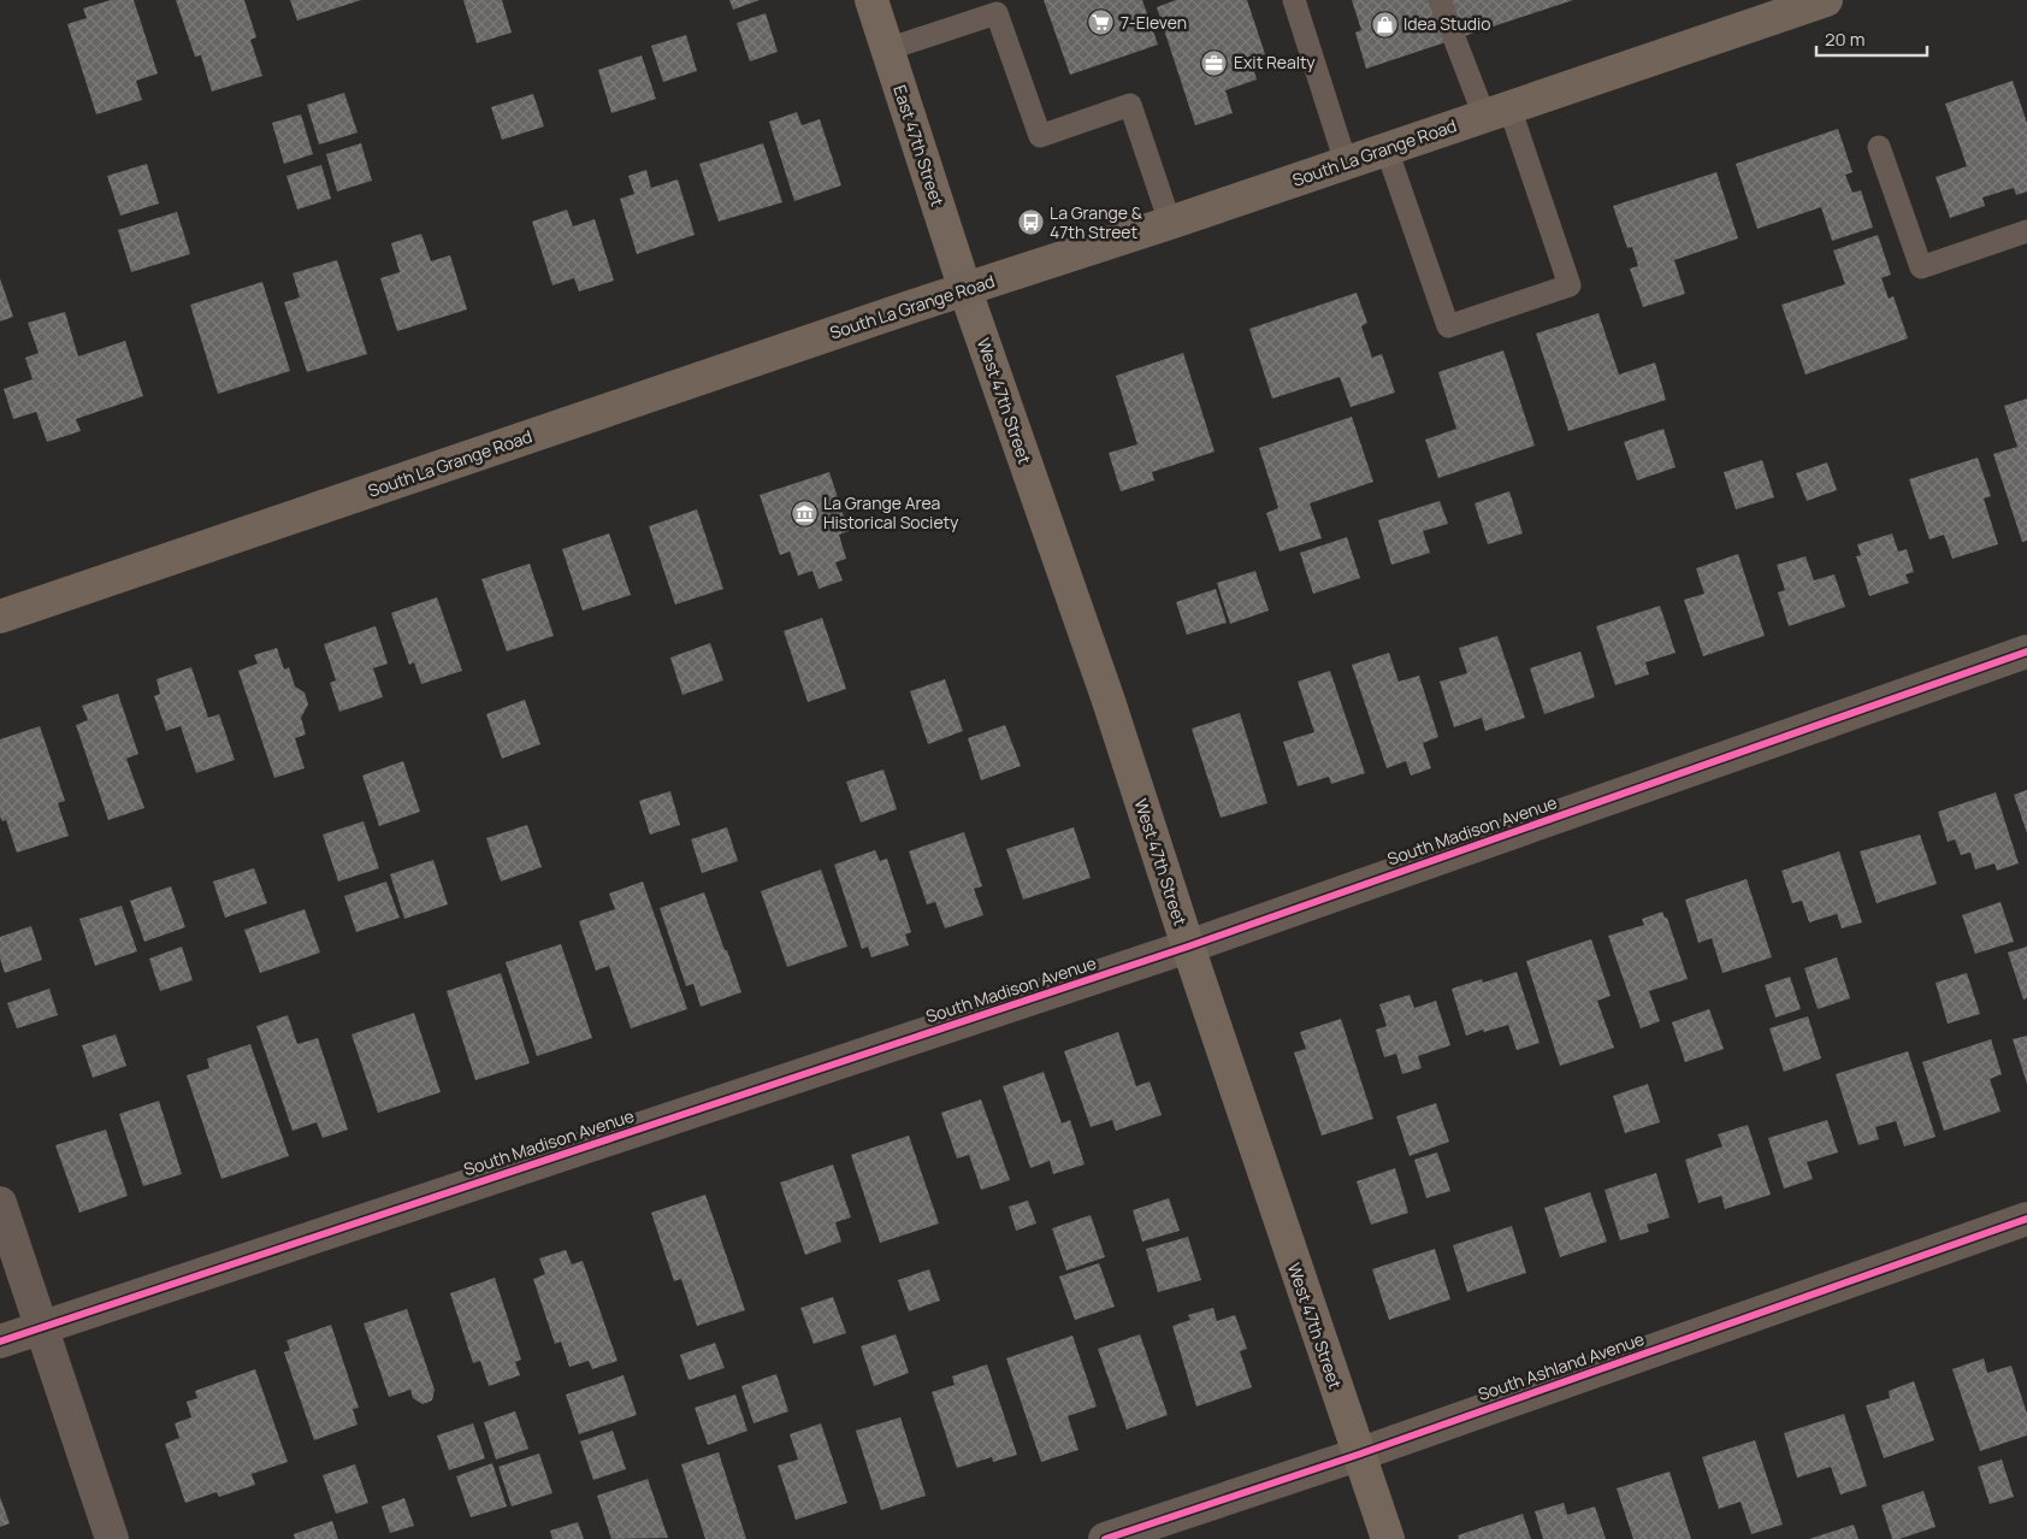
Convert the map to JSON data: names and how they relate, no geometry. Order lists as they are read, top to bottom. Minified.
{"streets":{"main road":["East 47th Street","South La Grange Road","West 47th Street"],"street":["South Madison Avenue","South Ashland Avenue"]},"crossings":[["East 47th Street","South La Grange Road"],["East 47th Street","West 47th Street"],["South La Grange Road","West 47th Street"],["West 47th Street","South Madison Avenue"],["West 47th Street","South Ashland Avenue"]],"places":{"supermarket":["7-Eleven"],"shop":["Idea Studio"],"office":["Exit Realty"],"bus stop":["La Grange & 47th Street"],"museum":["La Grange Area Historical Society"]},"scale_bar":"20 m"}
